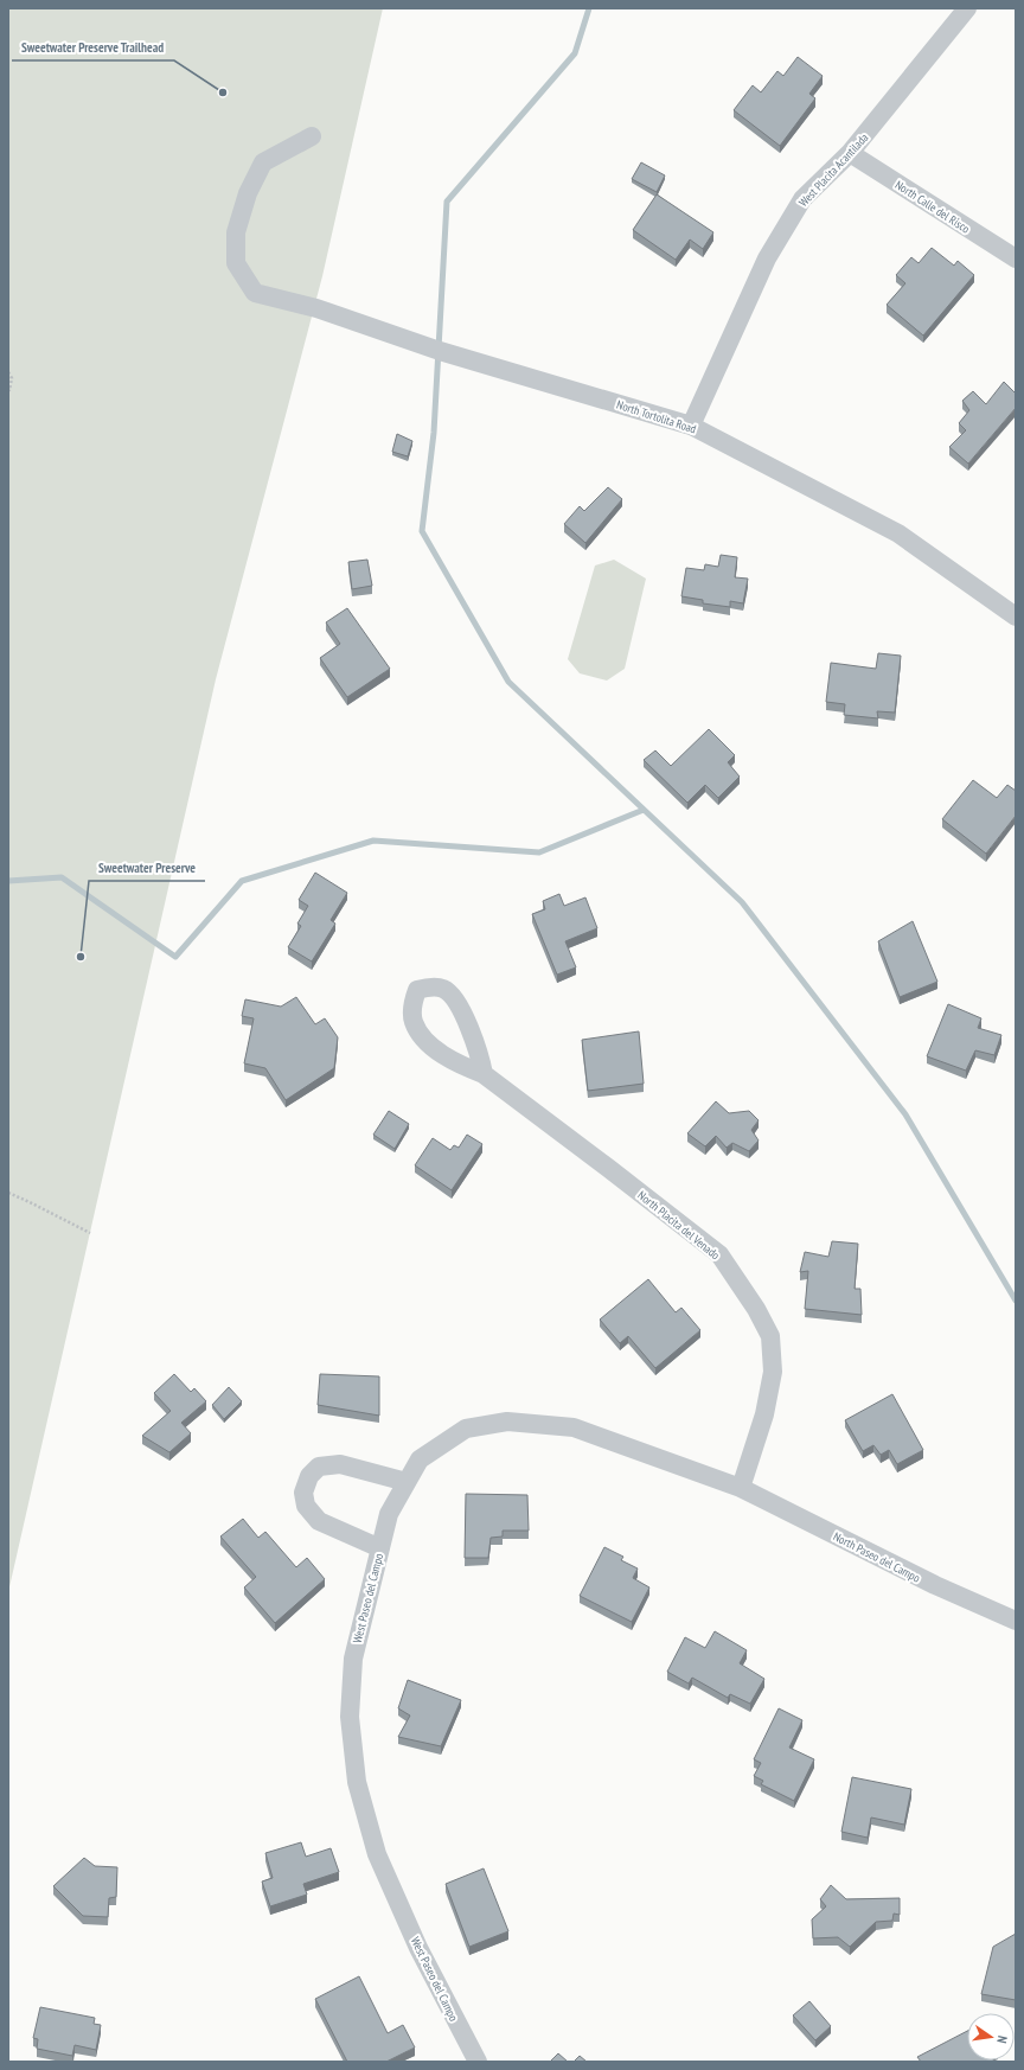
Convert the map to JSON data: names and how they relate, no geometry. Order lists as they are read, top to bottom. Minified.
{"streets":{"street":["West Placita Acantilada","North Calle del Risco","North Tortolita Road","North Placita del Venado","North Paseo del Campo","West Paseo del Campo"]},"crossings":[["West Placita Acantilada","North Calle del Risco"],["West Placita Acantilada","North Tortolita Road"],["North Placita del Venado","North Paseo del Campo"],["North Placita del Venado","West Paseo del Campo"],["North Paseo del Campo","West Paseo del Campo"]],"places":["Sweetwater Preserve Trailhead","Sweetwater Preserve"],"north":"right"}
